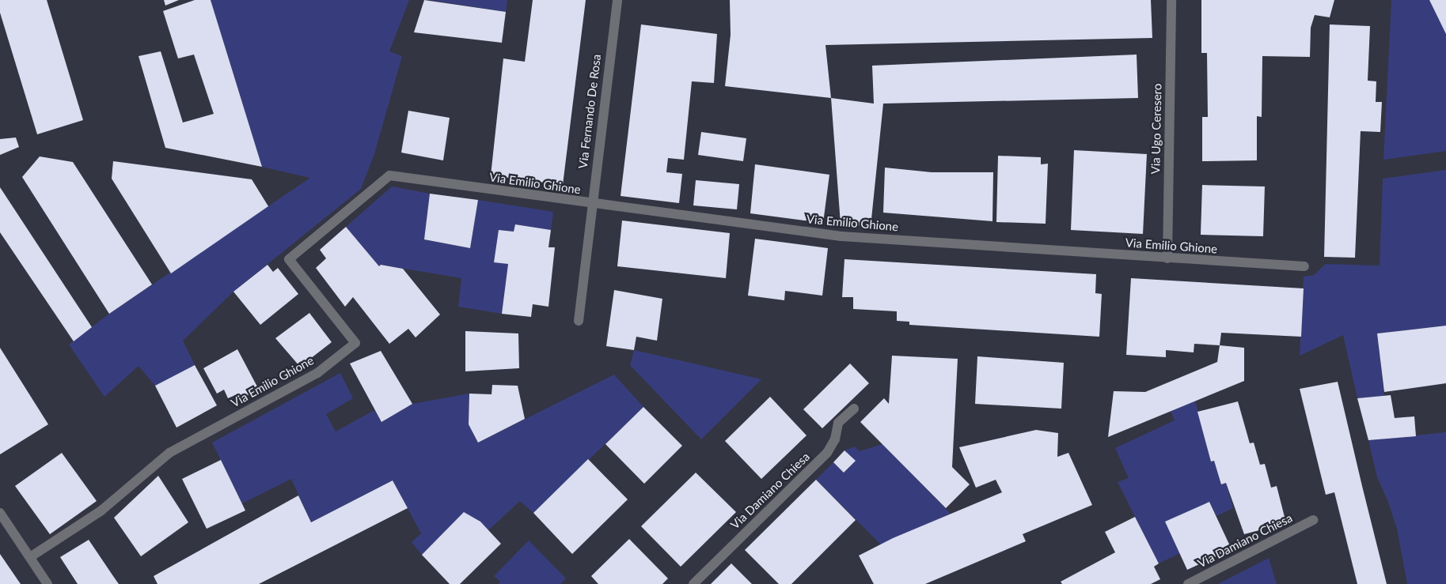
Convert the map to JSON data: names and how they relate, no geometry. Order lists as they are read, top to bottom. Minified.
{"streets":{"street":["Via Fernando De Rosa","Via Ugo Ceresero","Via Emilio Ghione","Via Damiano Chiesa"]},"crossings":[["Via Fernando De Rosa","Via Emilio Ghione"],["Via Ugo Ceresero","Via Emilio Ghione"]]}
